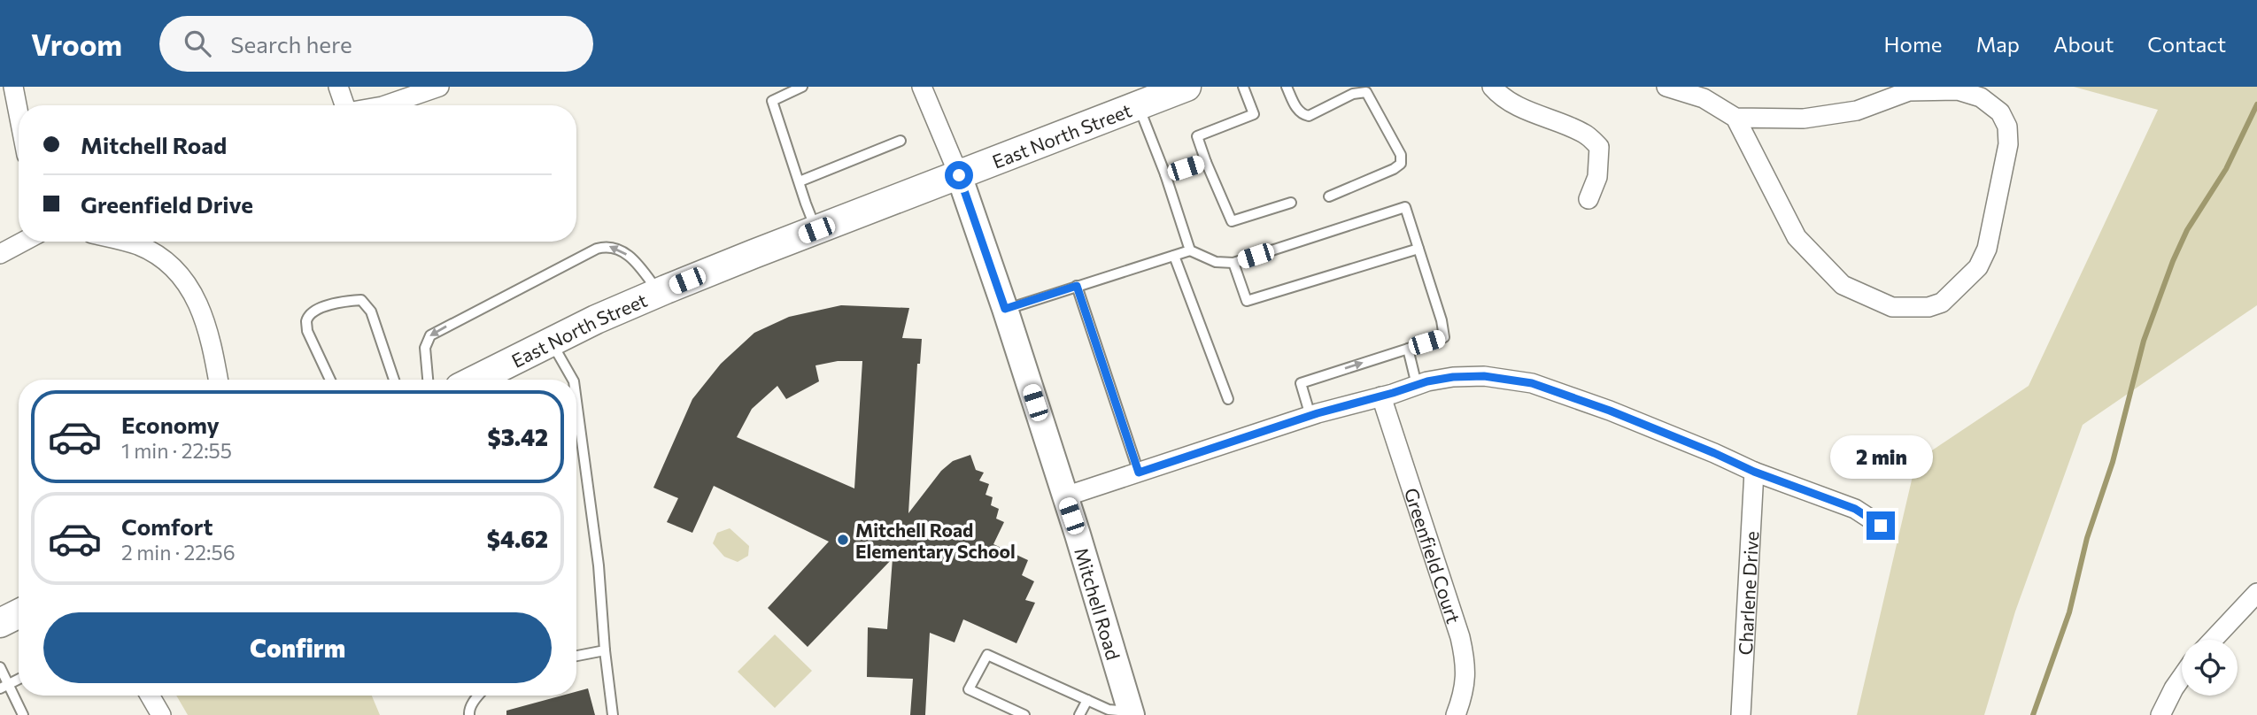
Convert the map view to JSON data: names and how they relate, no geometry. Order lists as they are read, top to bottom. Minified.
{"streets":{"main road":["East North Street"],"street":["Greenfield Court","Charlene Drive","Mitchell Road"]},"crossings":[["East North Street","Mitchell Road"]],"places":["Mitchell Road Elementary School"],"page":{"header":"Vroom","search":"Search here","nav":["Home","Map","About","Contact"],"banner":["Mitchell Road","Greenfield Drive"],"list":[{"name":"Economy","note":"1 min · 22:55","value":"$3.42"},{"name":"Comfort","note":"2 min · 22:56","value":"$4.62"}],"bubble":"2 min","buttons":"Confirm"}}
